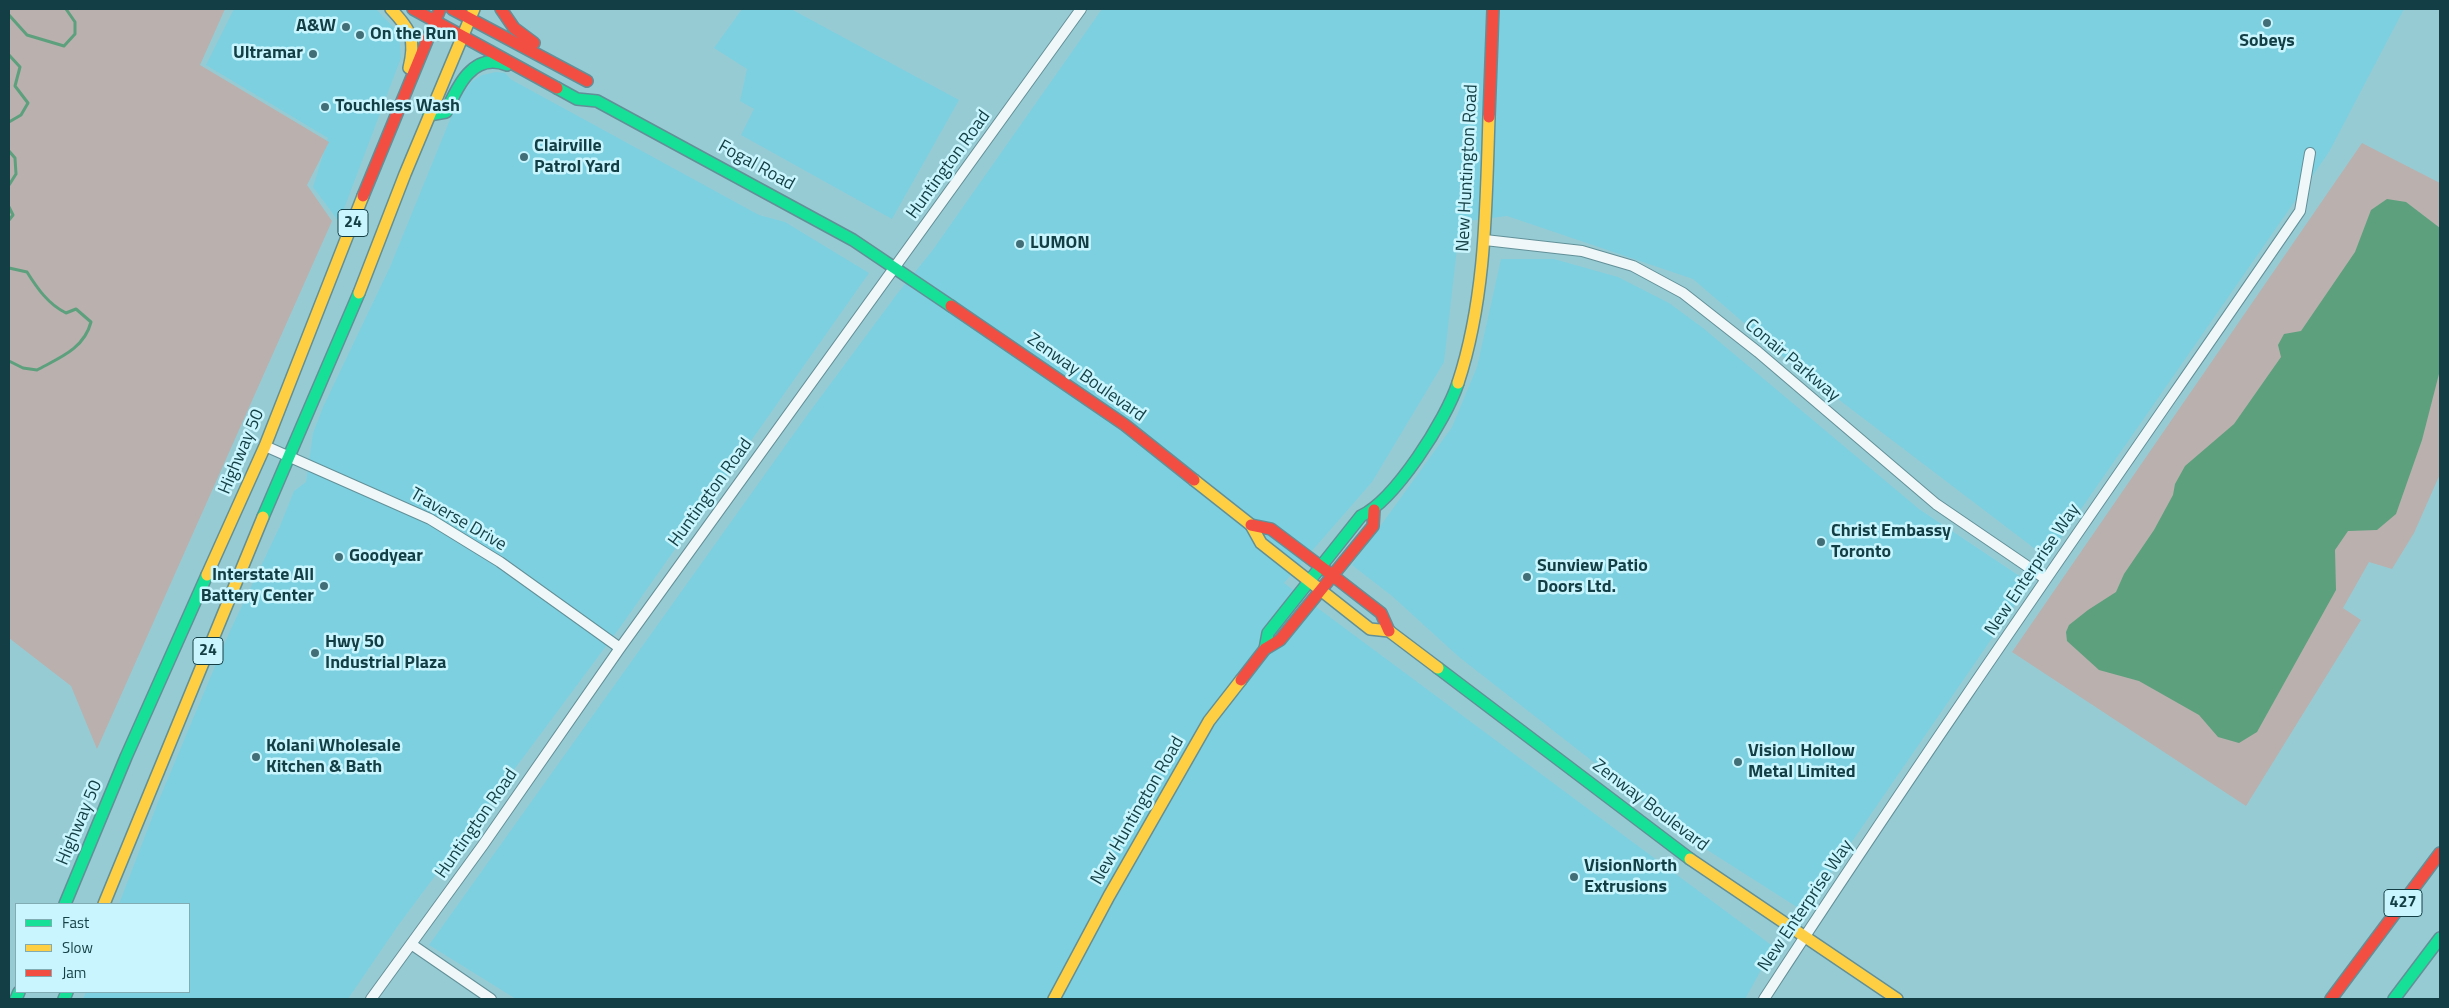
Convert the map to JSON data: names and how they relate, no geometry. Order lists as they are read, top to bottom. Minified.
{"streets":{"main road":["Fogal Road","New Huntington Road","24","Zenway Boulevard","Highway 50","427"],"street":["Huntington Road","Conair Parkway","Traverse Drive","New Enterprise Way"]},"crossings":[["Huntington Road","Fogal Road"],["Huntington Road","Zenway Boulevard"],["Huntington Road","Traverse Drive"],["Fogal Road","24"],["Fogal Road","Zenway Boulevard"],["Fogal Road","Highway 50"],["New Huntington Road","Conair Parkway"],["New Huntington Road","Zenway Boulevard"],["24","Traverse Drive"],["Conair Parkway","New Enterprise Way"],["Zenway Boulevard","New Enterprise Way"],["Highway 50","Traverse Drive"]],"places":["Sobeys","A&W","On the Run","Ultramar","Touchless Wash","Clairville Patrol Yard","LUMON","Christ Embassy Toronto","Goodyear","Sunview Patio Doors Ltd.","Interstate All Battery Center","Hwy 50 Industrial Plaza","Kolani Wholesale Kitchen & Bath","Vision Hollow Metal Limited","VisionNorth Extrusions"],"legend":["Fast","Slow","Jam"]}
